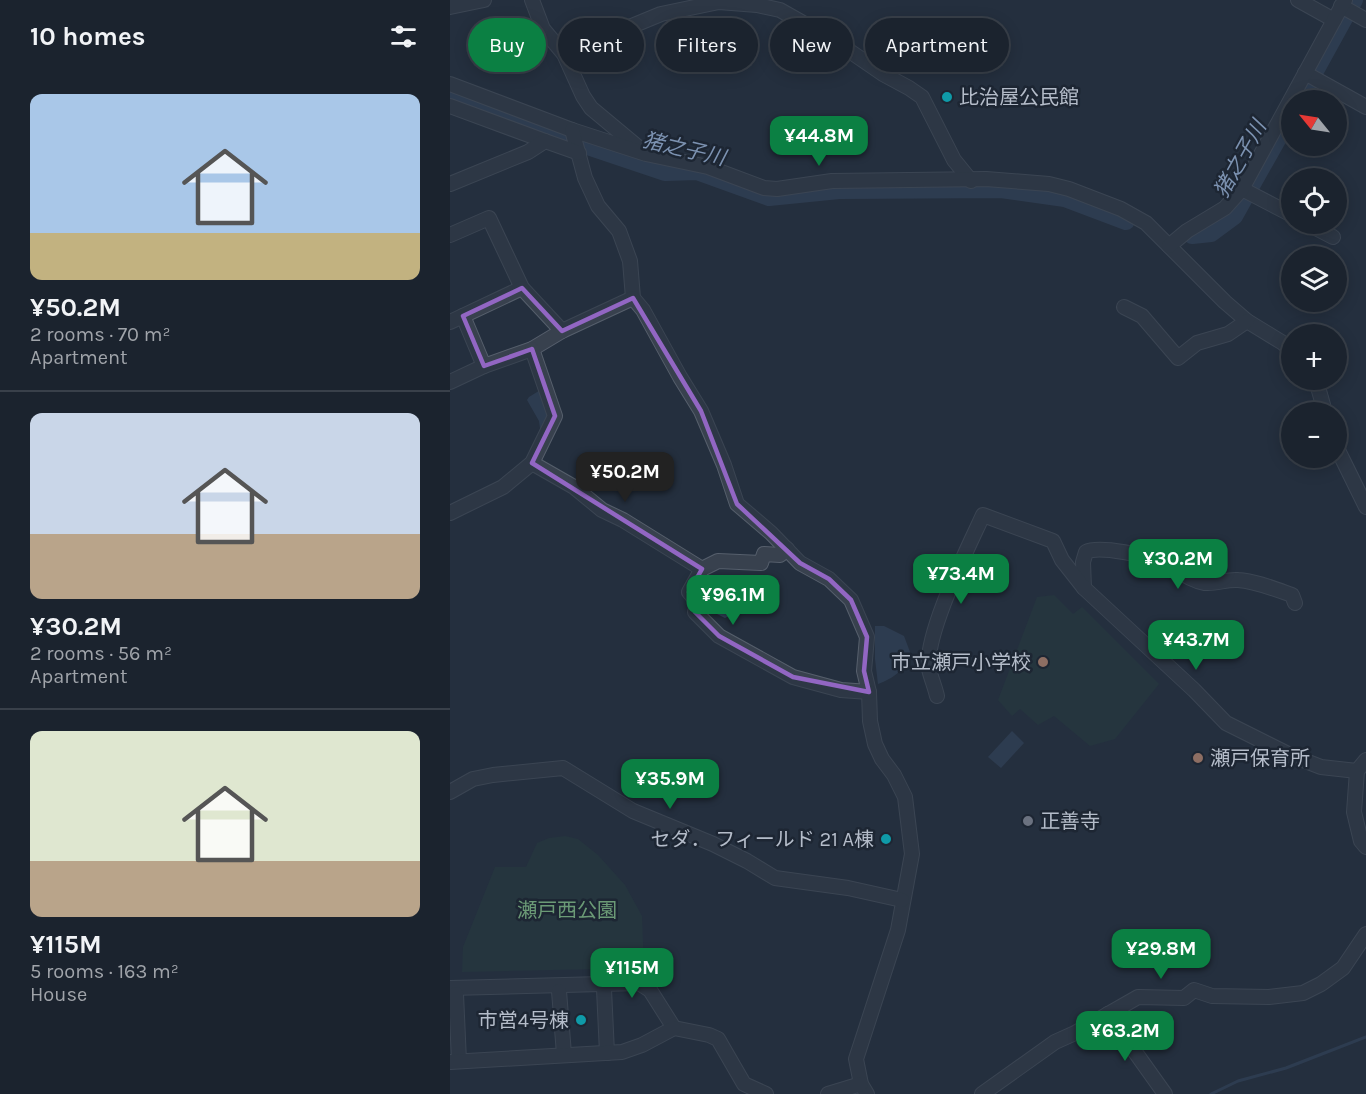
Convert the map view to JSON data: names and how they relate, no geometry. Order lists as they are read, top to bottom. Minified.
{"water":["猪之子川"],"parks":["瀬戸西公園"],"places":["比治屋公民館","市立瀬戸小学校","瀬戸保育所","正善寺","セダ． フィールド 21 A棟","市営4号棟"],"north":"top left","page":{"heading":"10 homes","chip":["Buy","Rent","Filters","New","Apartment"],"list":[{"name":"¥50.2M","note":"2 rooms · 70 m² · Apartment"},{"name":"¥30.2M","note":"2 rooms · 56 m² · Apartment"},{"name":"¥115M","note":"5 rooms · 163 m² · House"}],"map_buttons":["+","−"],"price":["¥44.8M","¥50.2M","¥30.2M","¥73.4M","¥96.1M","¥43.7M","¥35.9M","¥29.8M","¥115M","¥63.2M"]}}
